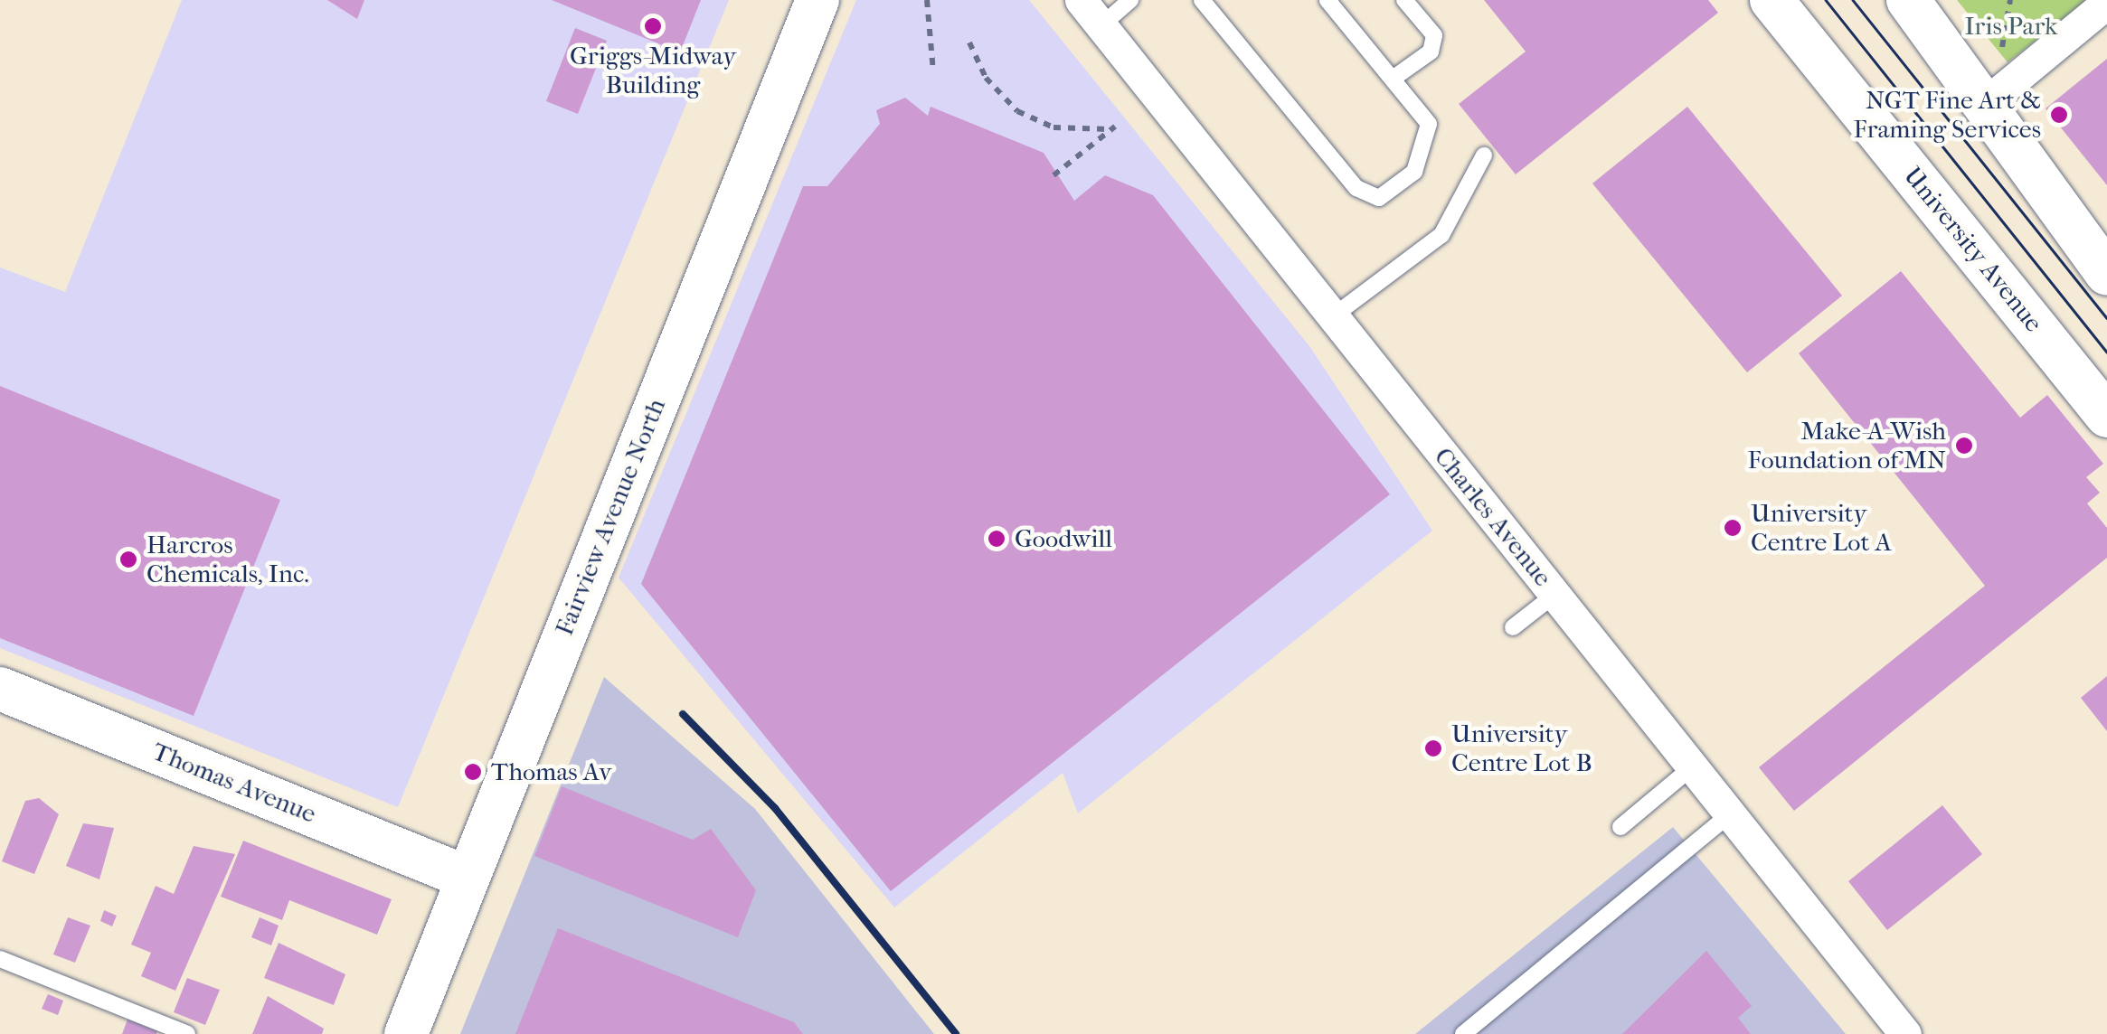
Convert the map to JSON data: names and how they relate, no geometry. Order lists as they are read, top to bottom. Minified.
{"streets":{"street":["University Avenue","Fairview Avenue North","Charles Avenue","Thomas Avenue"]},"crossings":[["Fairview Avenue North","Thomas Avenue"]],"parks":["Iris Park"],"places":["Griggs-Midway Building","NGT Fine Art & Framing Services","Make-A-Wish Foundation of MN","University Centre Lot A","Goodwill","Harcros Chemicals, Inc.","University Centre Lot B","Thomas Av"]}
